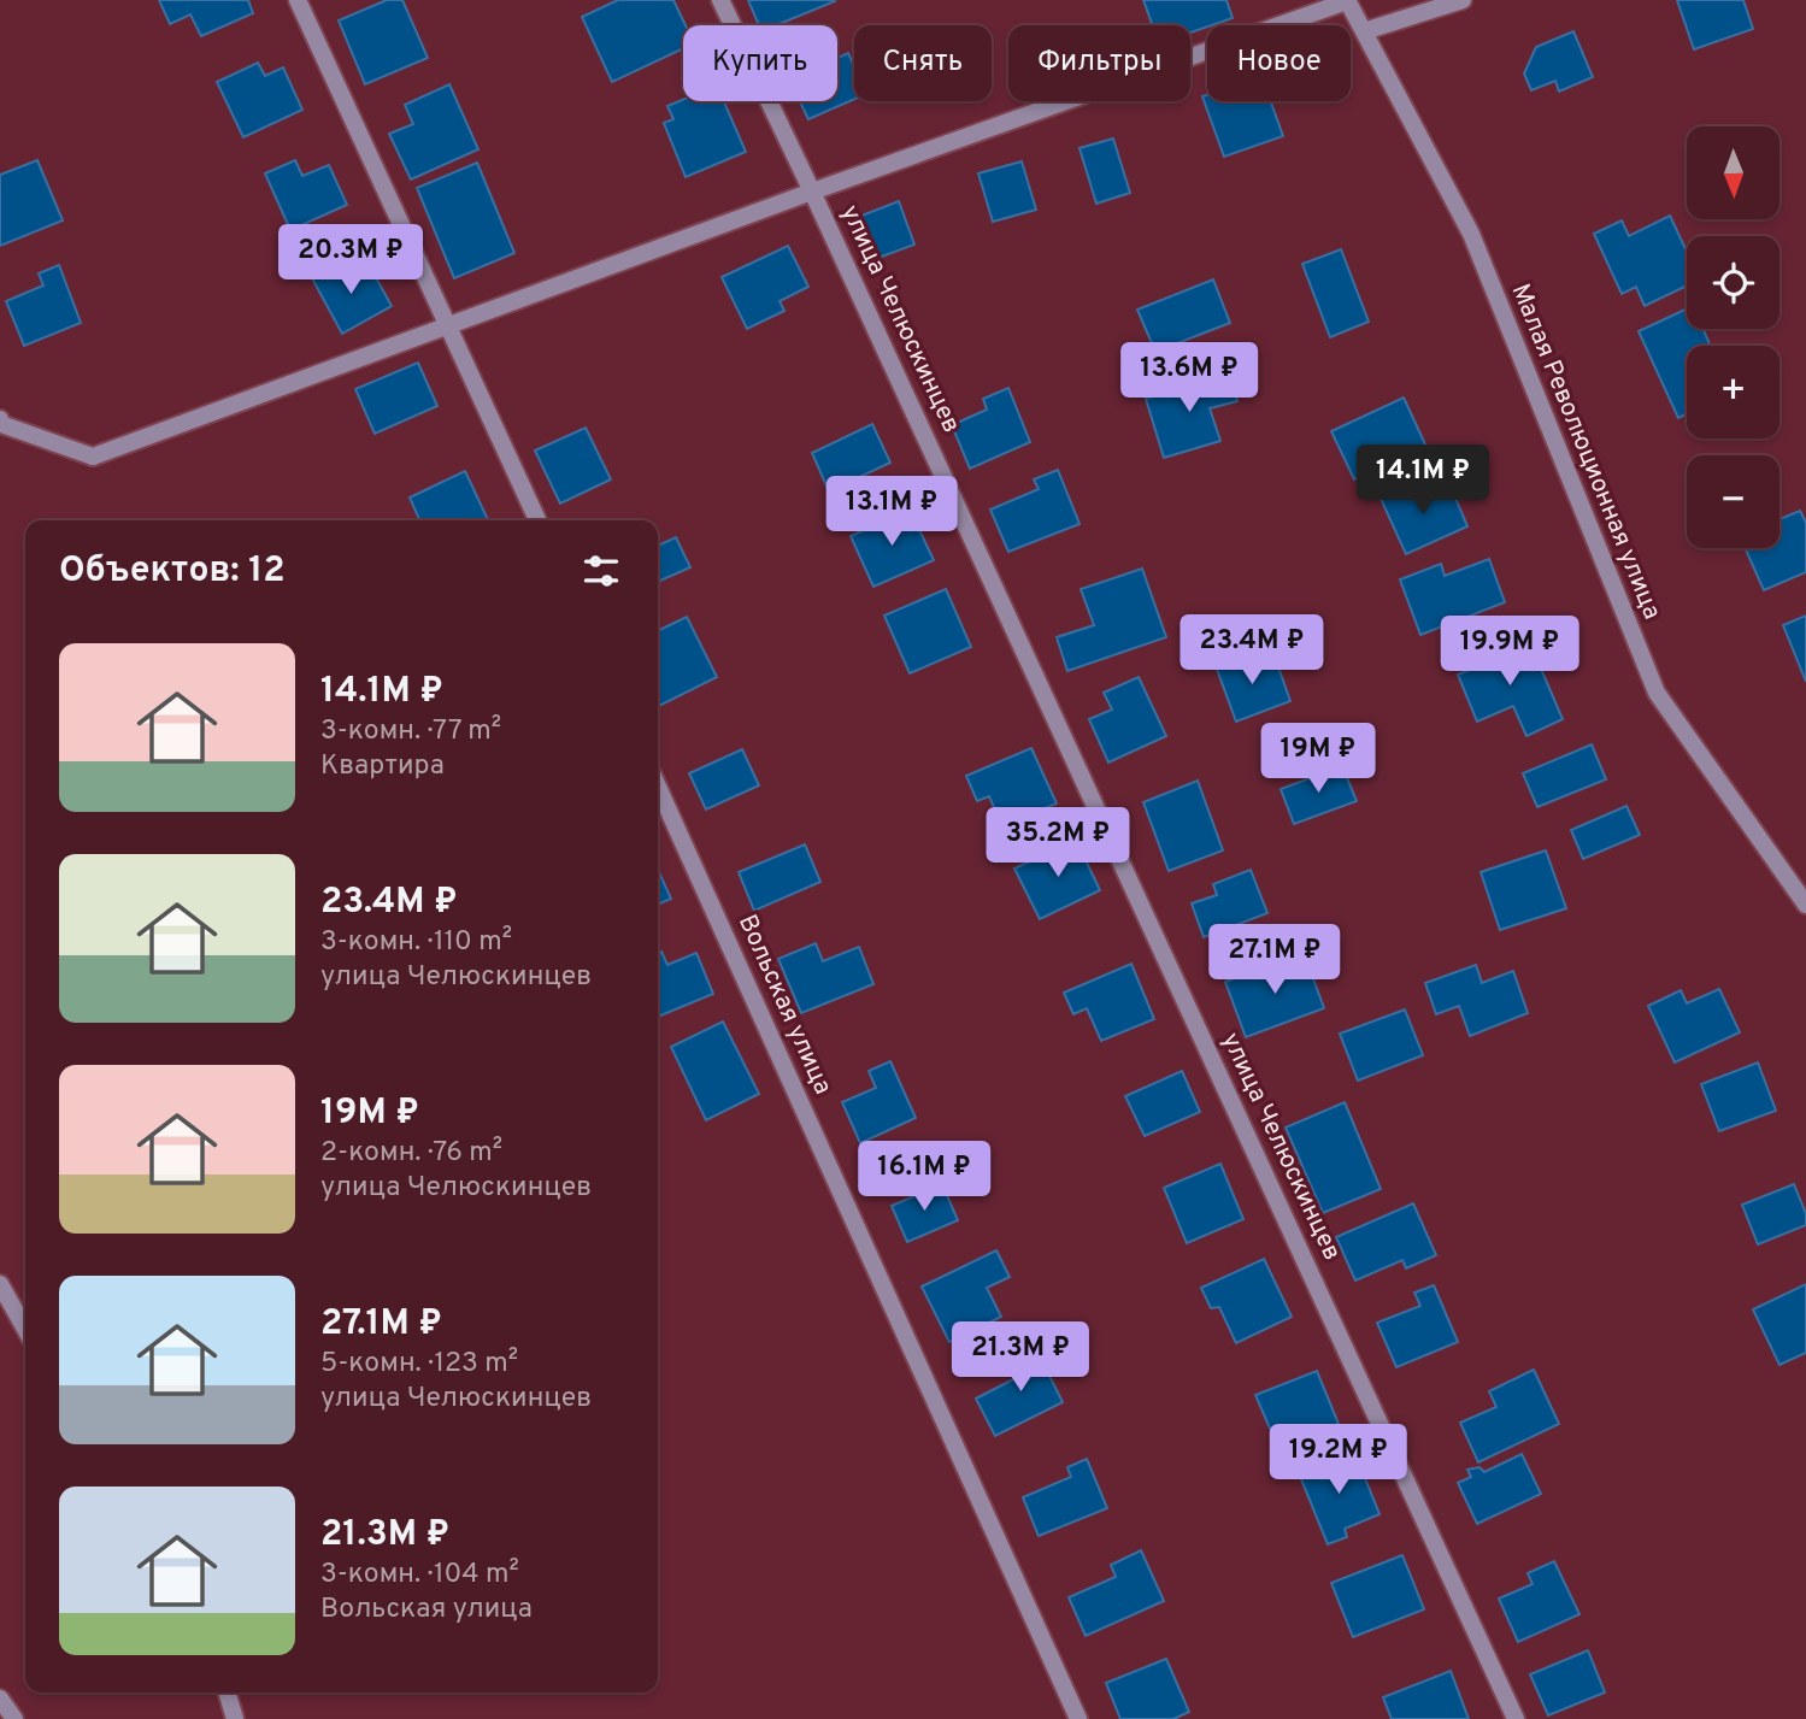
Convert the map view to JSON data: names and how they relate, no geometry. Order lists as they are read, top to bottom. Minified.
{"streets":{"street":["улица Челюскинцев","Малая Революционная улица","Вольская улица"]},"north":"bottom","page":{"chip":["Купить","Снять","Фильтры","Новое"],"map_buttons":["+","−"],"price":["20.3M ₽","13.6M ₽","14.1M ₽","13.1M ₽","23.4M ₽","19.9M ₽","19M ₽","35.2M ₽","27.1M ₽","16.1M ₽","21.3M ₽","19.2M ₽"],"heading":"Объектов: 12","list":[{"name":"14.1M ₽","note":"3-комн. · 77 m² · Квартира"},{"name":"23.4M ₽","note":"3-комн. · 110 m² · улица Челюскинцев"},{"name":"19M ₽","note":"2-комн. · 76 m² · улица Челюскинцев"},{"name":"27.1M ₽","note":"5-комн. · 123 m² · улица Челюскинцев"},{"name":"21.3M ₽","note":"3-комн. · 104 m² · Вольская улица"}]}}
